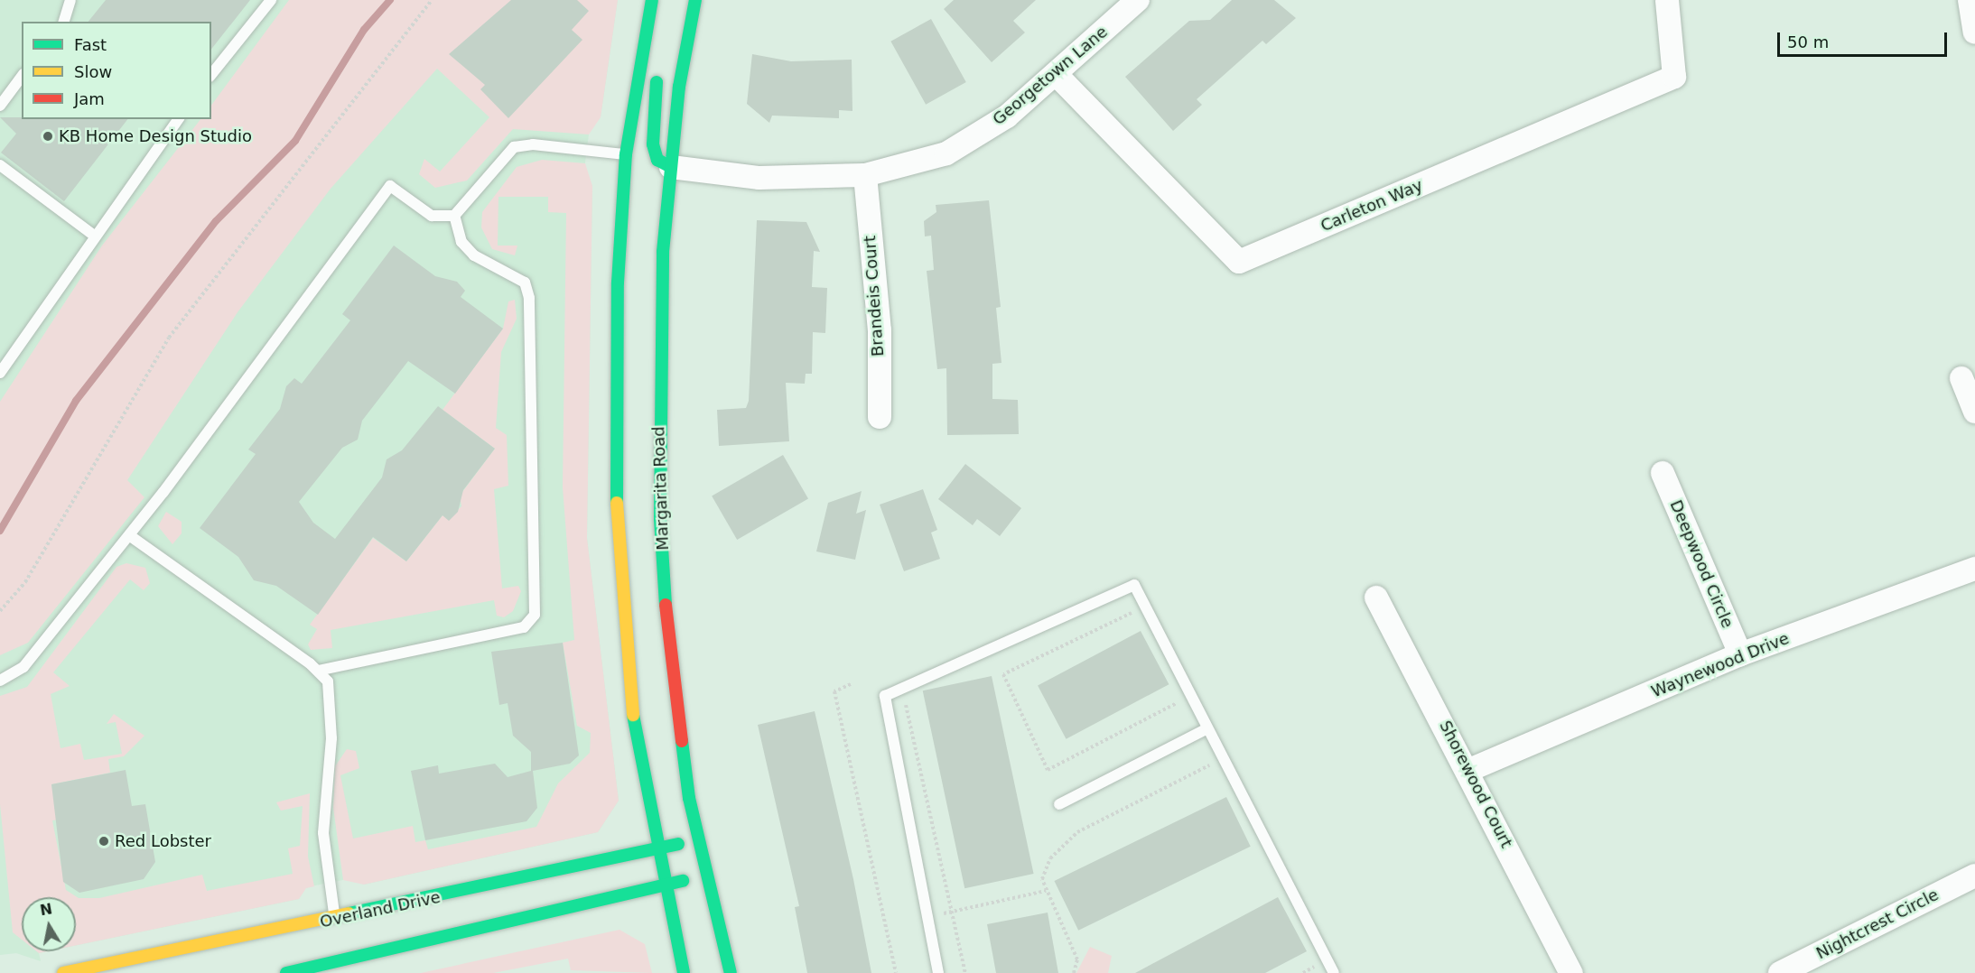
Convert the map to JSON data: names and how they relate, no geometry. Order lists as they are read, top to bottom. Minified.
{"streets":{"main road":["Margarita Road","Overland Drive"],"street":["Georgetown Lane","Carleton Way","Brandeis Court","Deepwood Circle","Waynewood Drive","Shorewood Court","Nightcrest Circle"]},"crossings":[["Georgetown Lane","Carleton Way"],["Georgetown Lane","Brandeis Court"],["Georgetown Lane","Margarita Road"],["Margarita Road","Overland Drive"],["Deepwood Circle","Waynewood Drive"],["Waynewood Drive","Shorewood Court"]],"places":["KB Home Design Studio","Red Lobster"],"legend":["Fast","Slow","Jam"],"scale_bar":"50 m","north":"top"}
